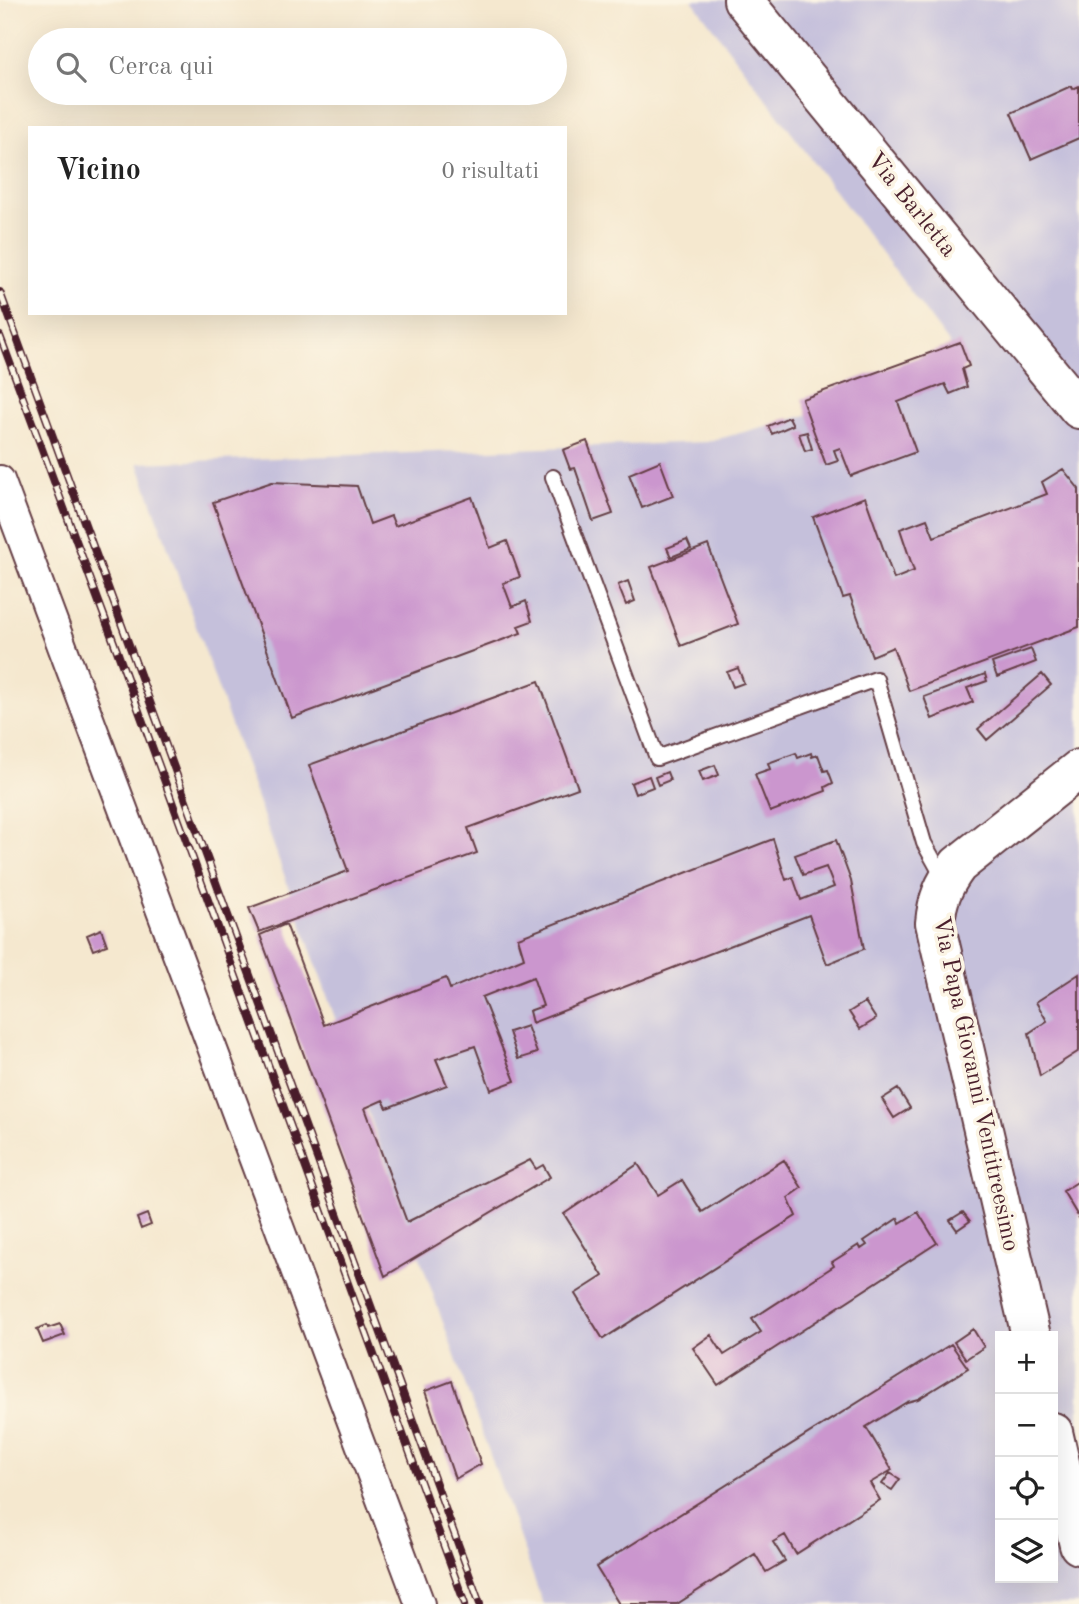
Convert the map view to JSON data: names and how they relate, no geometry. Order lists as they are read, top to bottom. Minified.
{"streets":{"street":["Via Barletta","Via Papa Giovanni Ventitreesimo"]},"page":{"search":"Cerca qui","heading":["Vicino","0 risultati"],"map_buttons":["+","−"]}}
